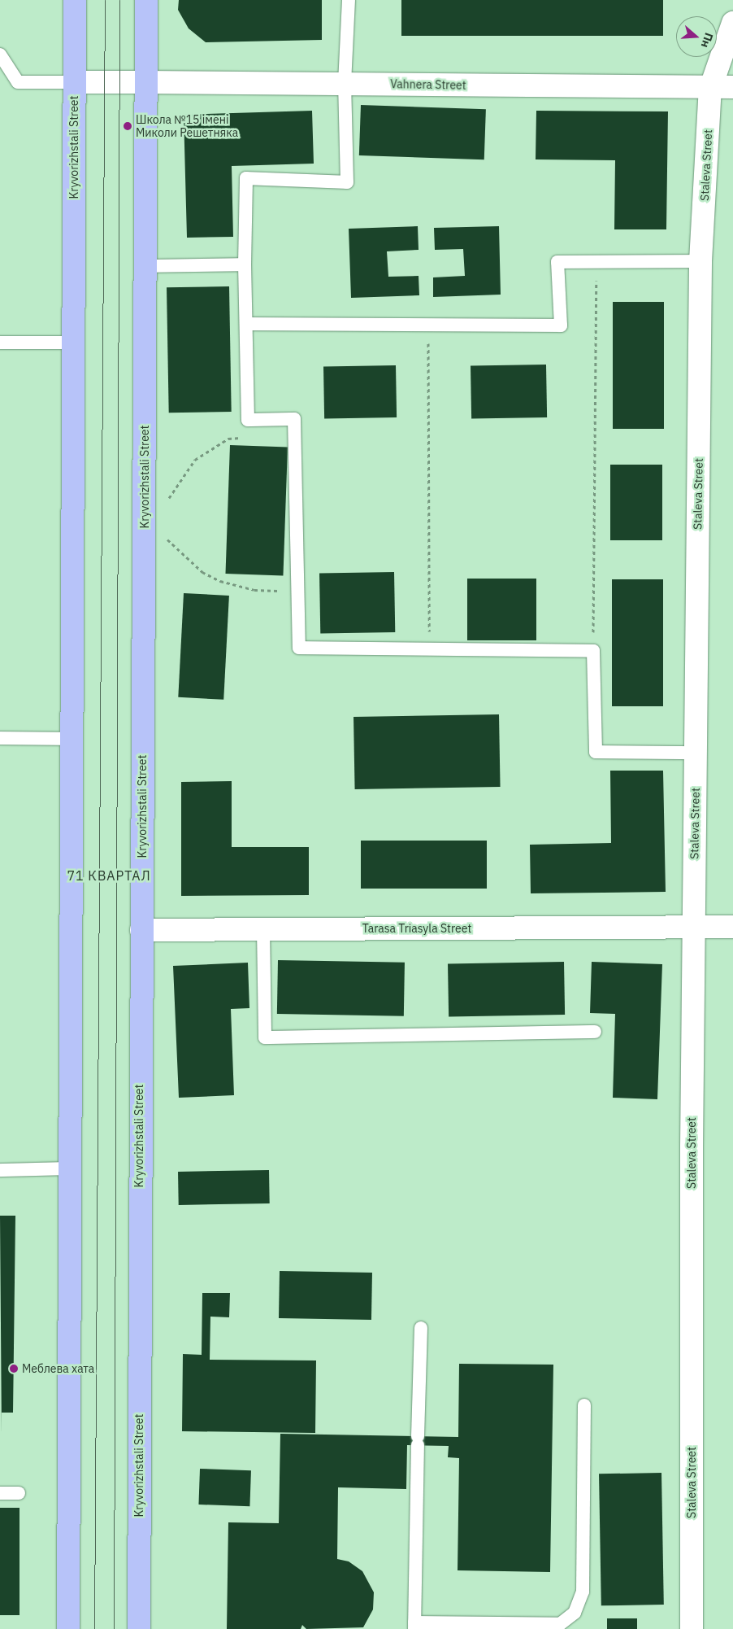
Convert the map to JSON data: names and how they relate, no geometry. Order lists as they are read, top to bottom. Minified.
{"streets":{"main road":["Kryvorizhstali Street"],"street":["Vahnera Street","Staleva Street","Tarasa Triasyla Street"]},"crossings":[["Vahnera Street","Kryvorizhstali Street"],["Vahnera Street","Staleva Street"],["Kryvorizhstali Street","Tarasa Triasyla Street"],["Staleva Street","Tarasa Triasyla Street"]],"districts":["71 КВАРТАЛ"],"places":["Школа №15 імені Миколи Решетняка","Меблева хата"],"north":"right"}
